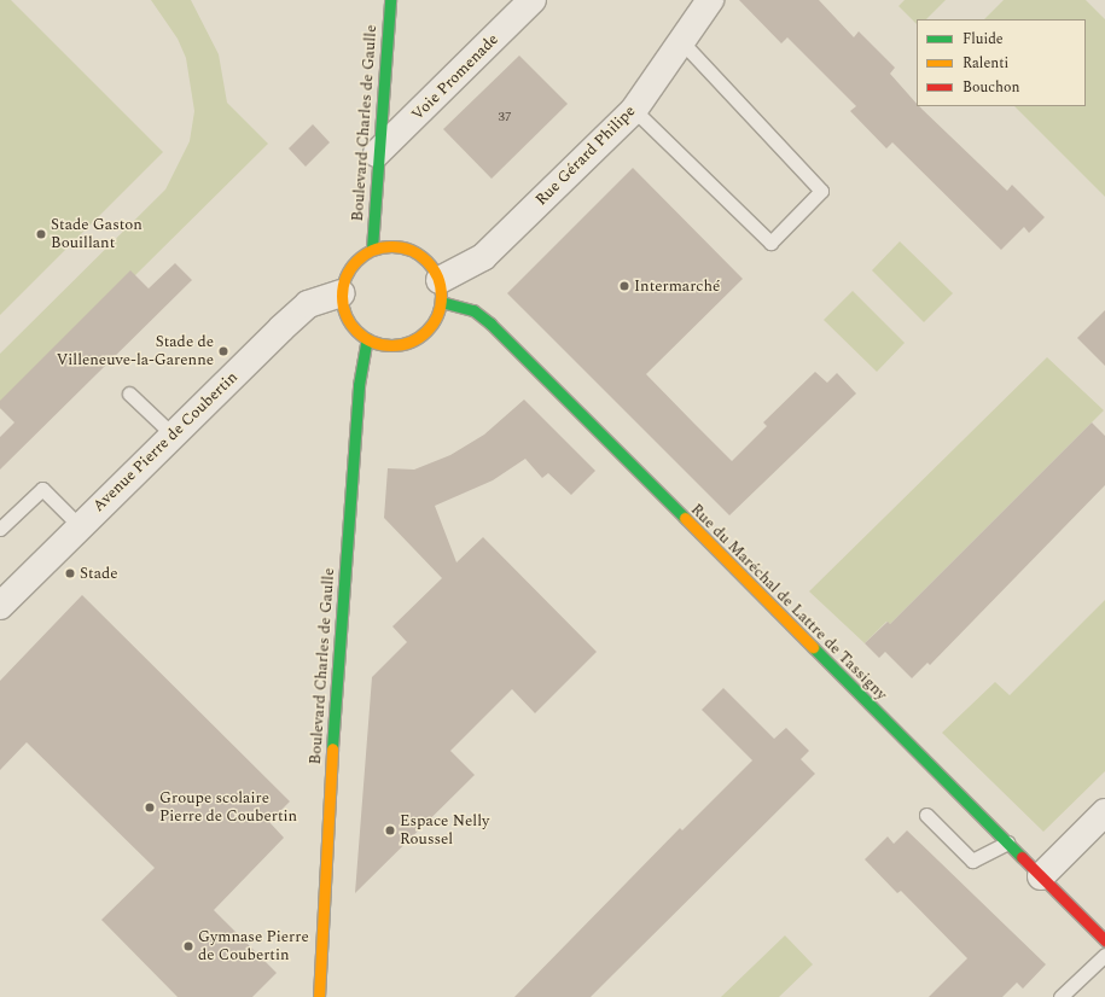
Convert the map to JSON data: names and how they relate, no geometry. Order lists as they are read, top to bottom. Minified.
{"streets":{"main road":["Boulevard Charles de Gaulle","Rue du Maréchal de Lattre de Tassigny"],"street":["Voie Promenade","Rue Gérard Philipe","Avenue Pierre de Coubertin"]},"crossings":[["Voie Promenade","Boulevard Charles de Gaulle"],["Boulevard Charles de Gaulle","Rue Gérard Philipe"],["Boulevard Charles de Gaulle","Avenue Pierre de Coubertin"],["Boulevard Charles de Gaulle","Rue du Maréchal de Lattre de Tassigny"],["Rue Gérard Philipe","Avenue Pierre de Coubertin"],["Rue Gérard Philipe","Rue du Maréchal de Lattre de Tassigny"],["Avenue Pierre de Coubertin","Rue du Maréchal de Lattre de Tassigny"]],"places":["Stade Gaston Bouillant","Intermarché","Stade de Villeneuve-la-Garenne","Stade","Groupe scolaire Pierre de Coubertin","Espace Nelly Roussel","Gymnase Pierre de Coubertin"],"house_numbers":["37"],"legend":["Fluide","Ralenti","Bouchon"]}
